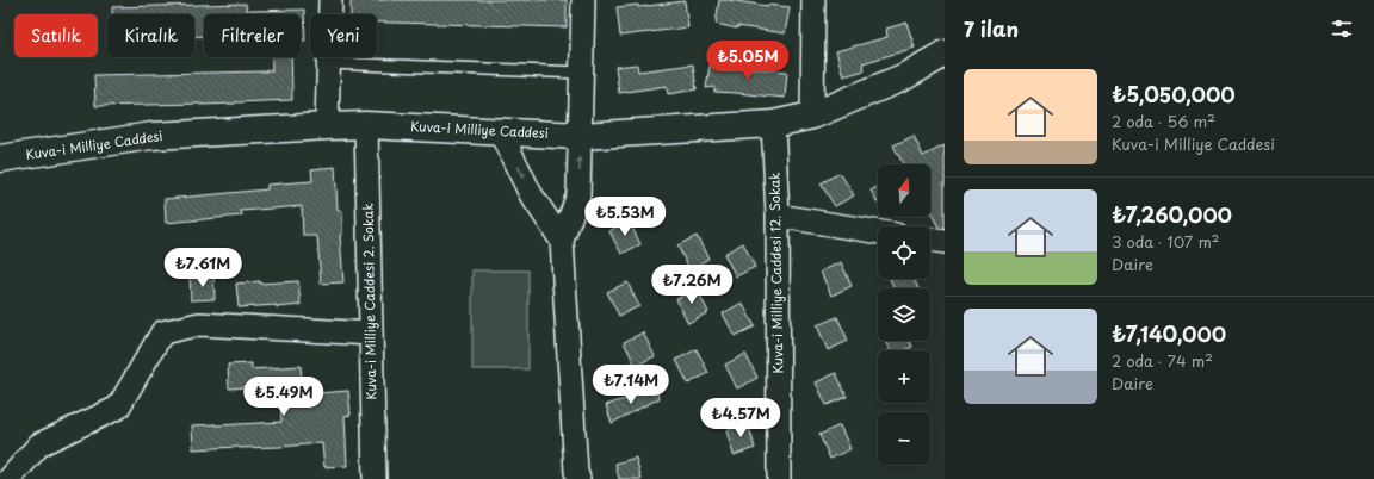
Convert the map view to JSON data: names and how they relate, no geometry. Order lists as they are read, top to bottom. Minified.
{"streets":{"main road":["Kuva-i Milliye Caddesi"],"street":["Kuva-i Milliye Caddesi 12. Sokak","Kuva-i Milliye Caddesi 2. Sokak"]},"crossings":[["Kuva-i Milliye Caddesi","Kuva-i Milliye Caddesi 12. Sokak"],["Kuva-i Milliye Caddesi","Kuva-i Milliye Caddesi 2. Sokak"]],"north":"top","page":{"heading":"7 ilan","chip":["Satılık","Kiralık","Filtreler","Yeni"],"price":["₺5.05M","₺5.53M","₺7.61M","₺7.26M","₺7.14M","₺5.49M","₺4.57M"],"list":[{"name":"₺5,050,000","note":"2 oda · 56 m² · Kuva-i Milliye Caddesi"},{"name":"₺7,260,000","note":"3 oda · 107 m² · Daire"},{"name":"₺7,140,000","note":"2 oda · 74 m² · Daire"}],"map_buttons":["+","−"]}}
